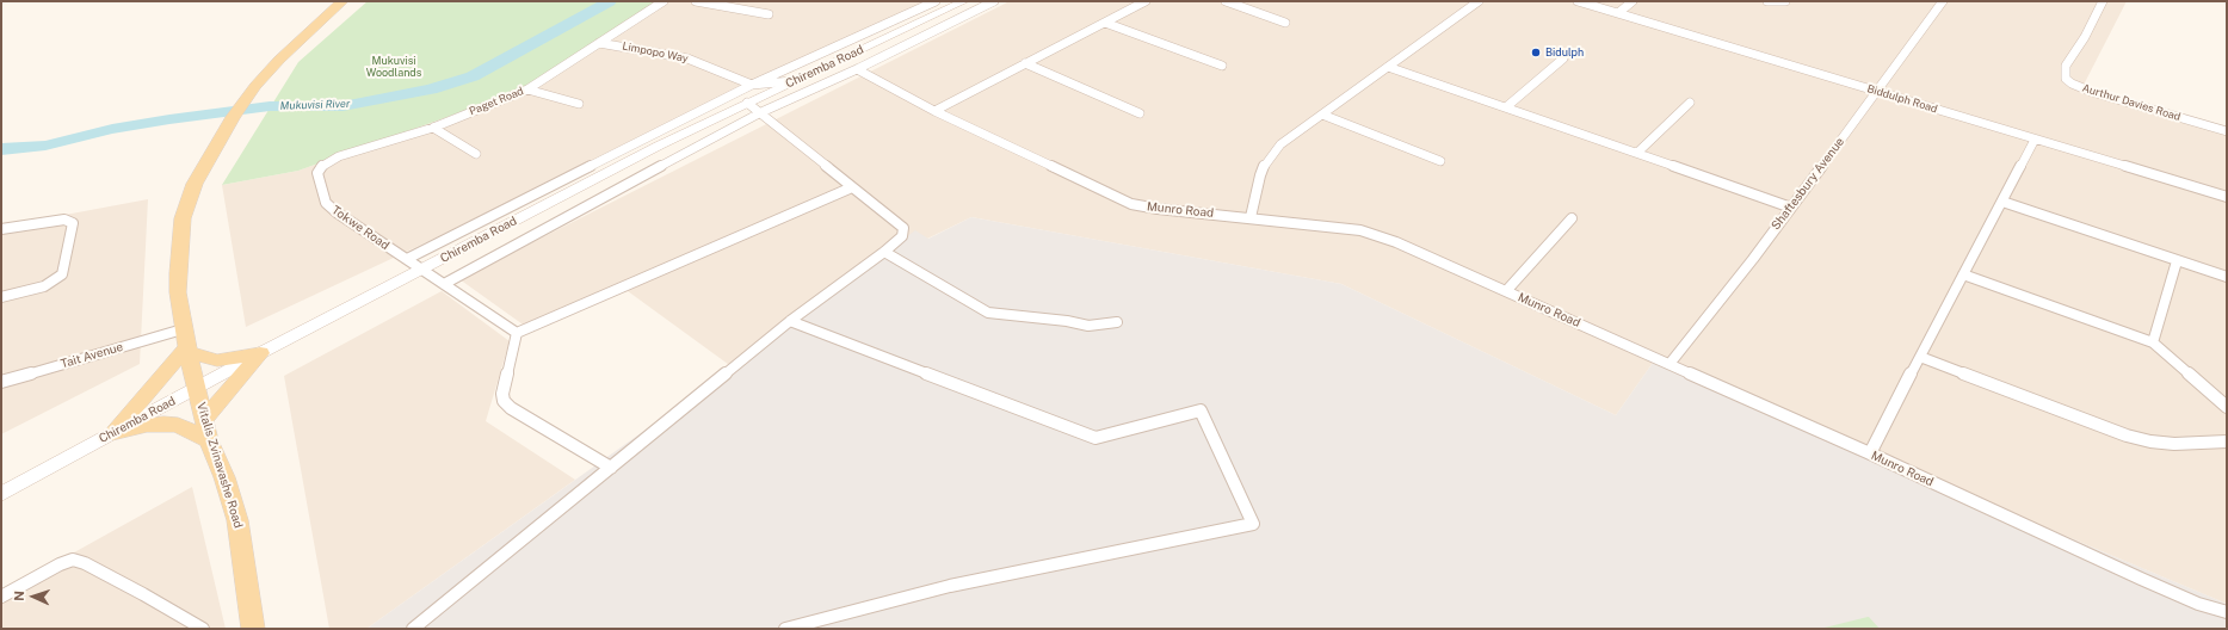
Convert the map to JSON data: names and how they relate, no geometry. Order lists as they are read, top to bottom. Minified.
{"streets":{"main road":["Chiremba Road","Vitalis Zvinavashe Road"],"street":["Limpopo Way","Biddulph Road","Paget Road","Aurthur Davies Road","Shaftesbury Avenue","Munro Road","Tokwe Road","Tait Avenue"]},"crossings":[["Limpopo Way","Chiremba Road"],["Limpopo Way","Paget Road"],["Chiremba Road","Tokwe Road"],["Chiremba Road","Vitalis Zvinavashe Road"],["Biddulph Road","Shaftesbury Avenue"],["Paget Road","Tokwe Road"],["Shaftesbury Avenue","Munro Road"],["Tait Avenue","Vitalis Zvinavashe Road"]],"water":["Mukuvisi River"],"parks":["Mukuvisi Woodlands"],"places":["Bidulph"],"north":"left"}
